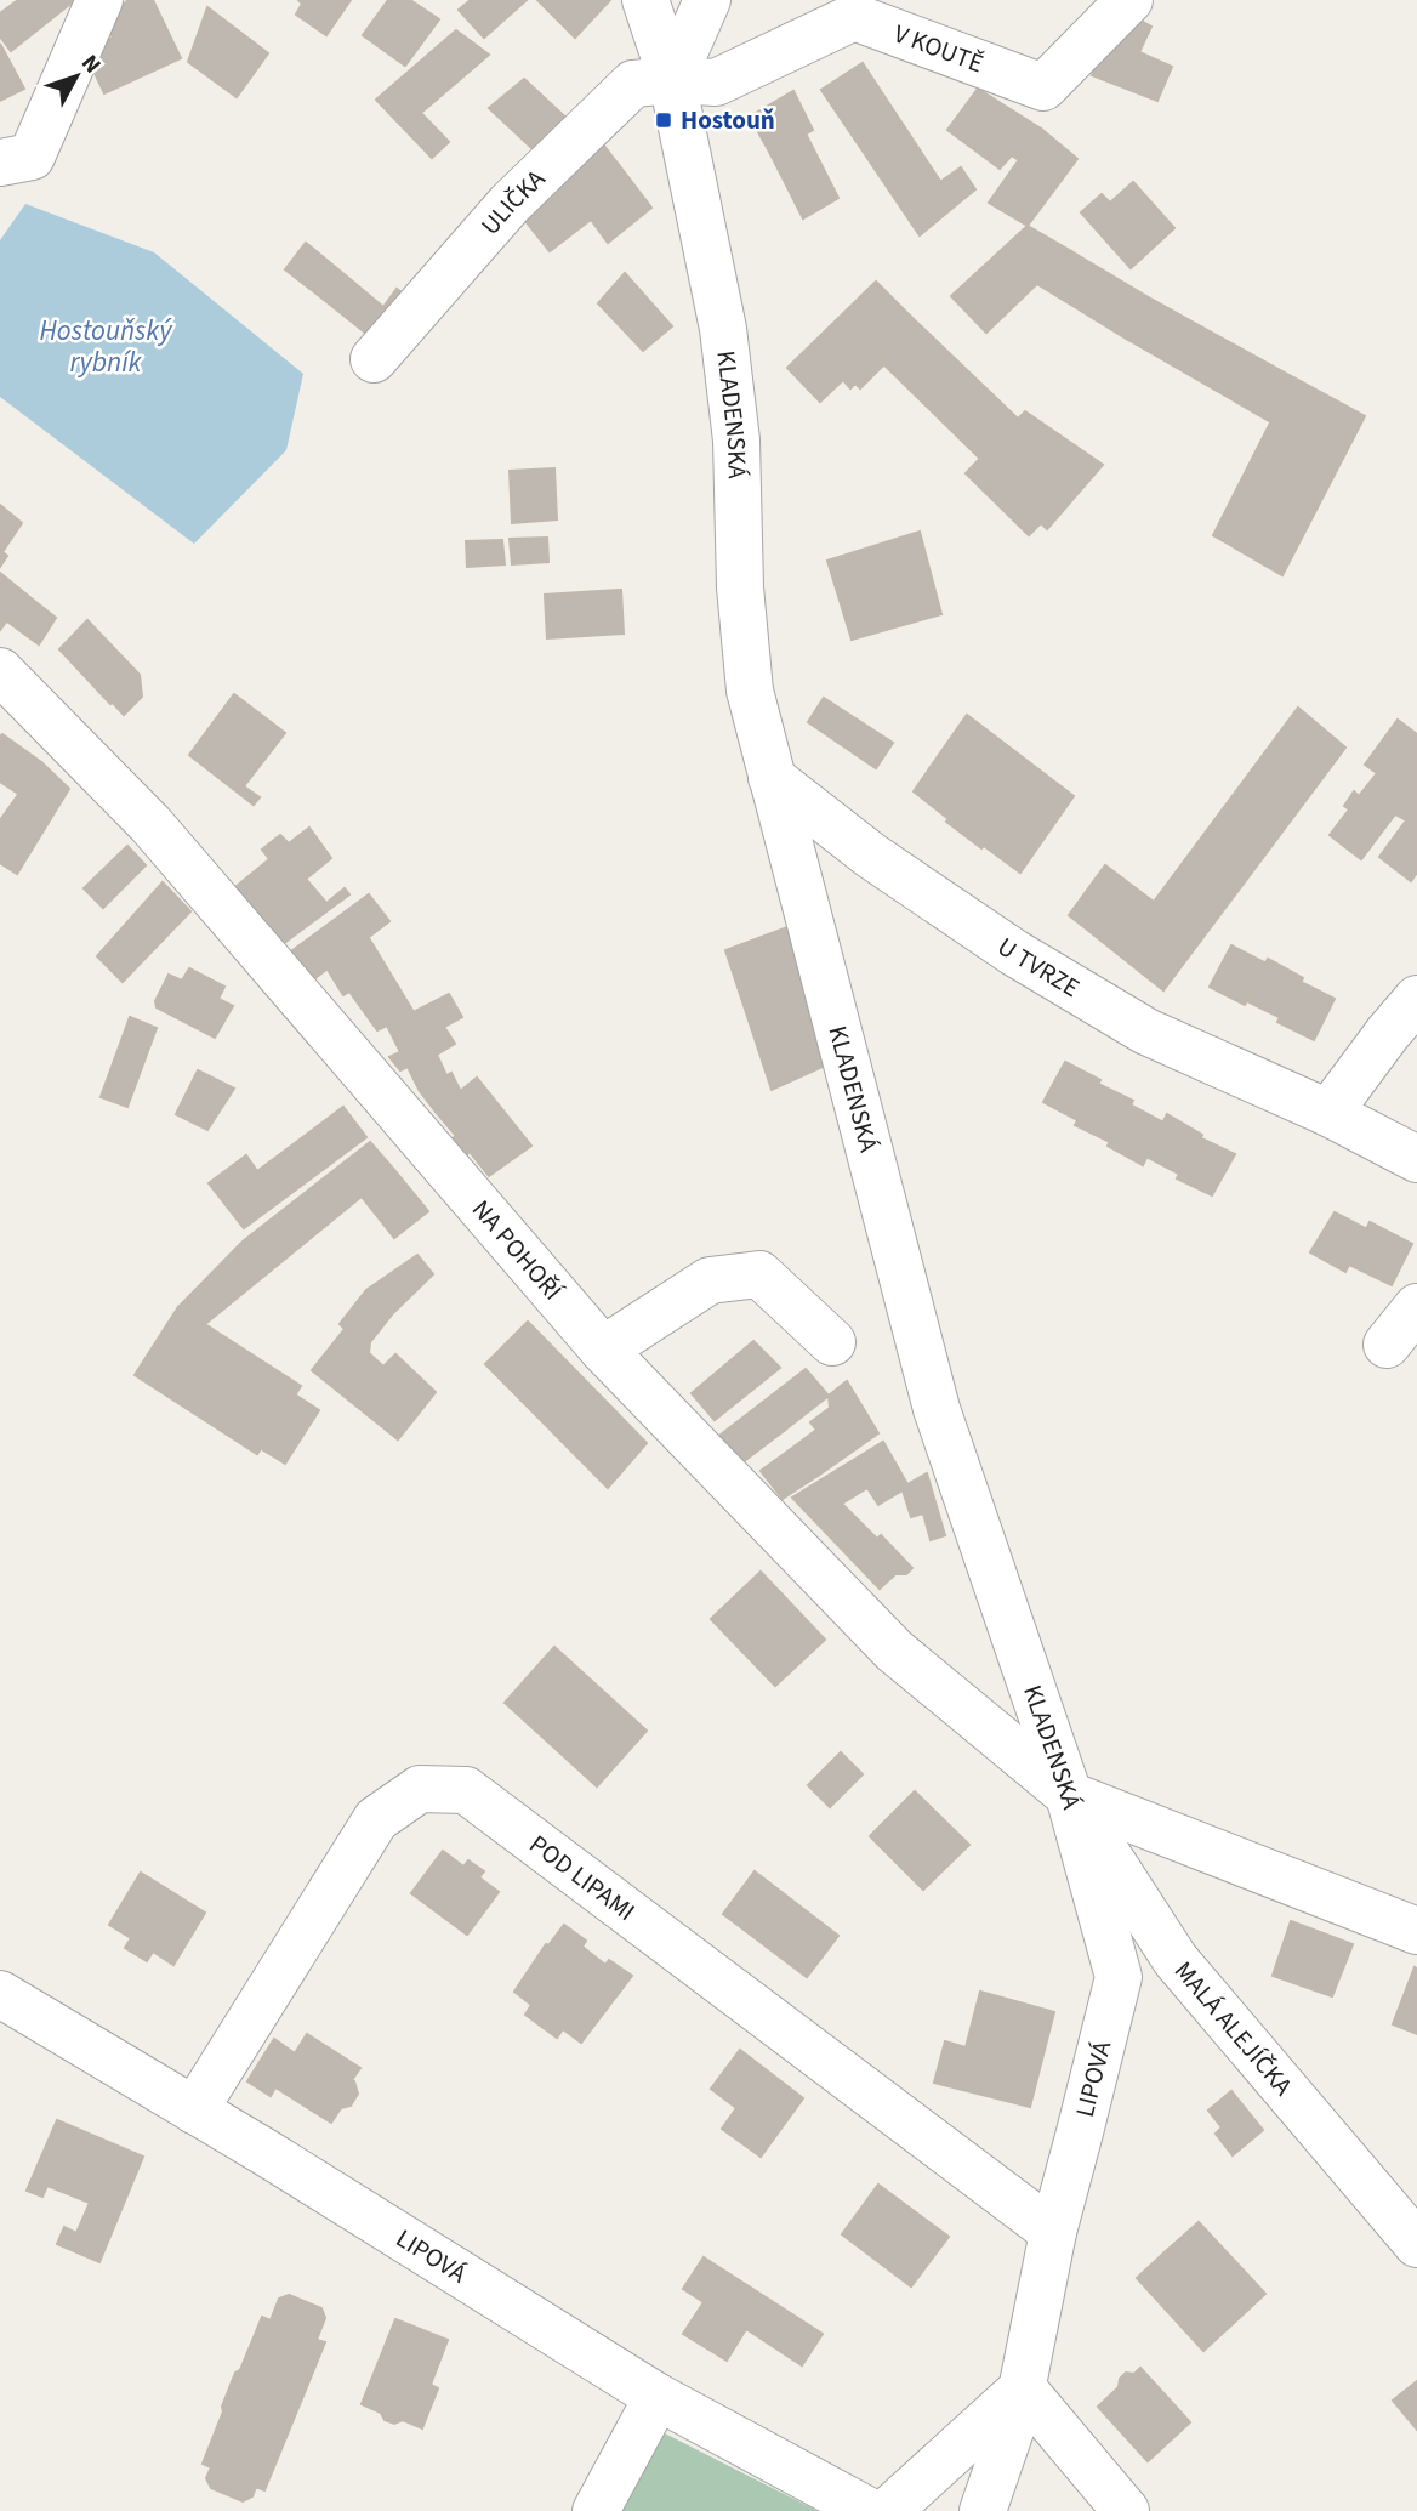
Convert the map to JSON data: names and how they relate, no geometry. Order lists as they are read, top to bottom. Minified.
{"streets":{"street":["V KOUTĚ","ULIČKA","KLADENSKÁ","U TVRZE","NA POHOŘÍ","POD LIPAMI","MALÁ ALEJÍČKA","LIPOVÁ"]},"crossings":[["V KOUTĚ","ULIČKA"],["V KOUTĚ","KLADENSKÁ"],["ULIČKA","KLADENSKÁ"],["KLADENSKÁ","U TVRZE"],["KLADENSKÁ","NA POHOŘÍ"],["KLADENSKÁ","MALÁ ALEJÍČKA"],["KLADENSKÁ","LIPOVÁ"],["NA POHOŘÍ","MALÁ ALEJÍČKA"],["NA POHOŘÍ","LIPOVÁ"],["POD LIPAMI","LIPOVÁ"],["MALÁ ALEJÍČKA","LIPOVÁ"]],"water":["Hostouňský rybník"],"places":{"transit":["Hostouň"]},"north":"top right"}
